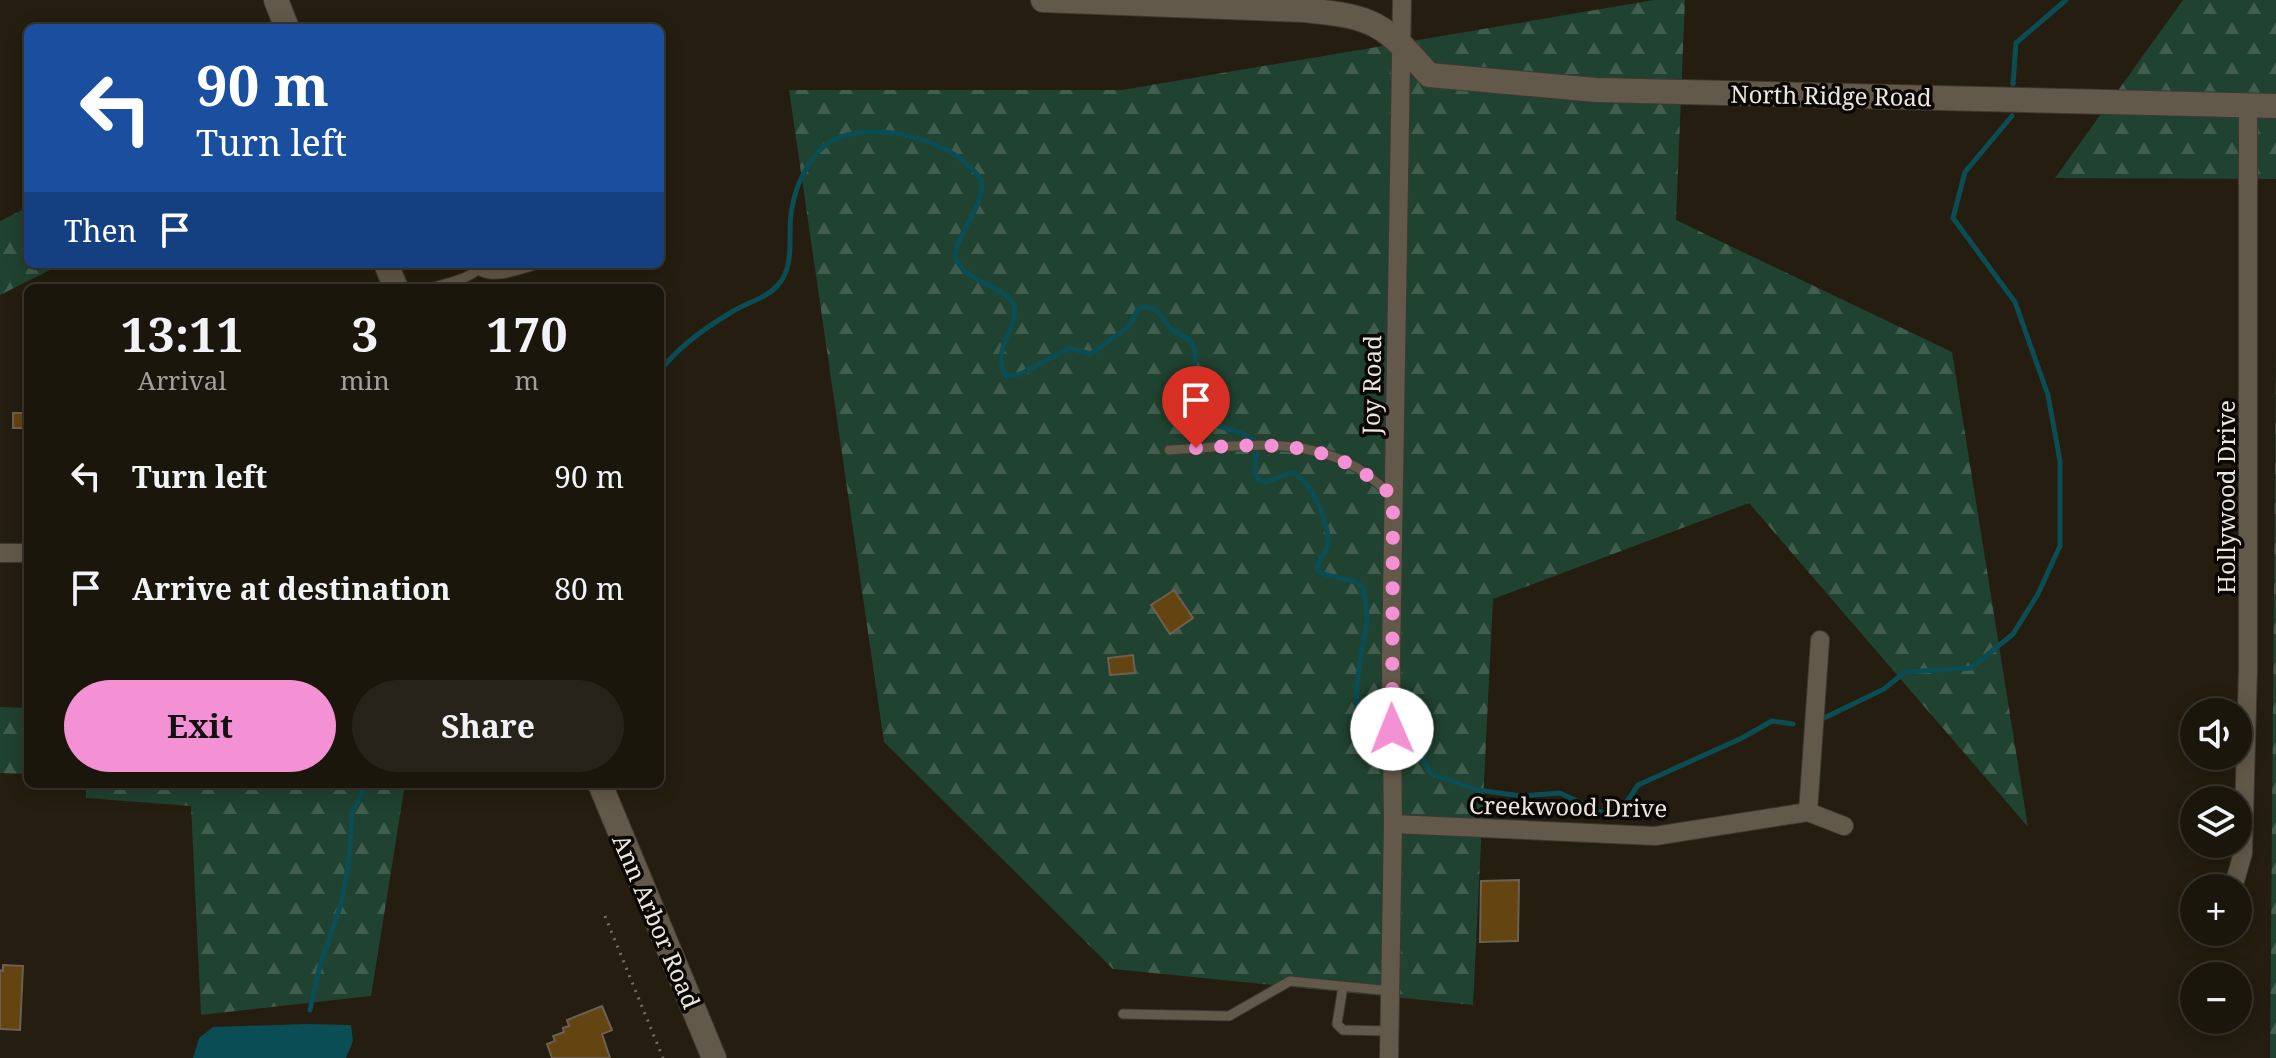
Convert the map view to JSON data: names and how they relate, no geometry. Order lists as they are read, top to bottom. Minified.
{"streets":{"street":["North Ridge Road","Joy Road","Hollywood Drive","Creekwood Drive","Ann Arbor Road"]},"crossings":[["North Ridge Road","Joy Road"],["North Ridge Road","Hollywood Drive"],["Joy Road","Creekwood Drive"]],"page":{"turn":["90 m","Turn left"],"then":"Then","eta":["13:11","Arrival","3","min","170","m"],"list":[{"name":"Turn left","value":"90 m"},{"name":"Arrive at destination","value":"80 m"}],"buttons":["Exit","Share"],"map_buttons":["+","−"]}}
